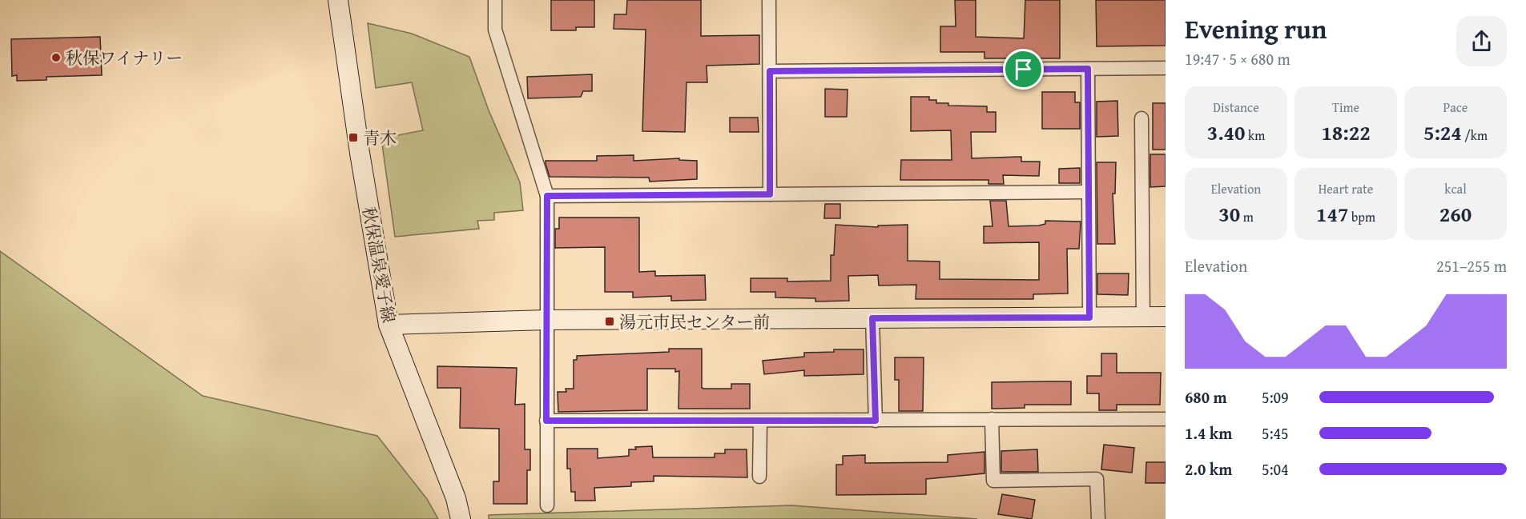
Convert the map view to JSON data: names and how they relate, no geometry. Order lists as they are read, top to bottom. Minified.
{"streets":{"street":["秋保温泉愛子線"]},"places":{"other":["秋保ワイナリー"],"transit":["青木","湯元市民センター前"]},"page":{"heading":["Evening run","19:47 · 5 × 680 m"],"stats":[["Distance","3.40 km"],["Time","18:22"],["Pace","5:24 /km"],["Elevation","30 m"],["Heart rate","147 bpm"],["kcal","260"]],"chart":["Elevation","251–255 m"],"list":[{"name":"680 m","note":"5:09"},{"name":"1.4 km","note":"5:45"},{"name":"2.0 km","note":"5:04"}]}}
